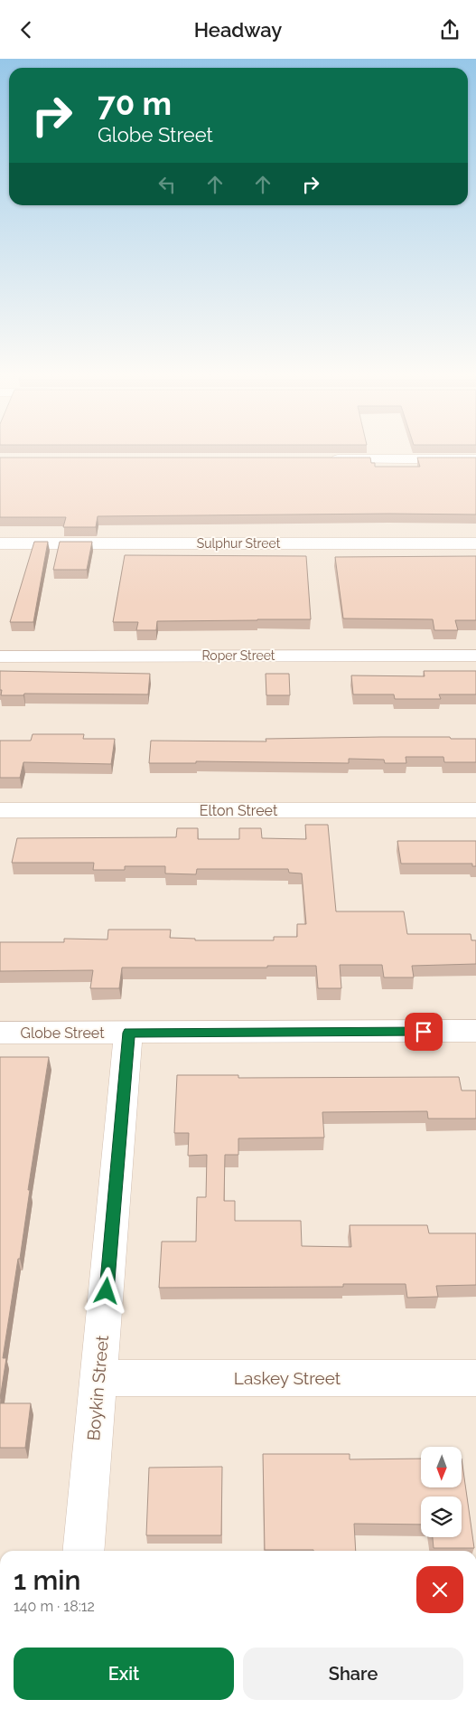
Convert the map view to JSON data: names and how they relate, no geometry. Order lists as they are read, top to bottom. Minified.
{"streets":{"street":["Sulphur Street","Roper Street","Elton Street","Globe Street","Laskey Street","Boykin Street"]},"crossings":[["Globe Street","Boykin Street"],["Laskey Street","Boykin Street"]],"north":"bottom","page":{"header":"Headway","turn":["70 m","Globe Street"],"heading":["1 min","140 m · 18:12"],"buttons":["Exit","Share"]}}
